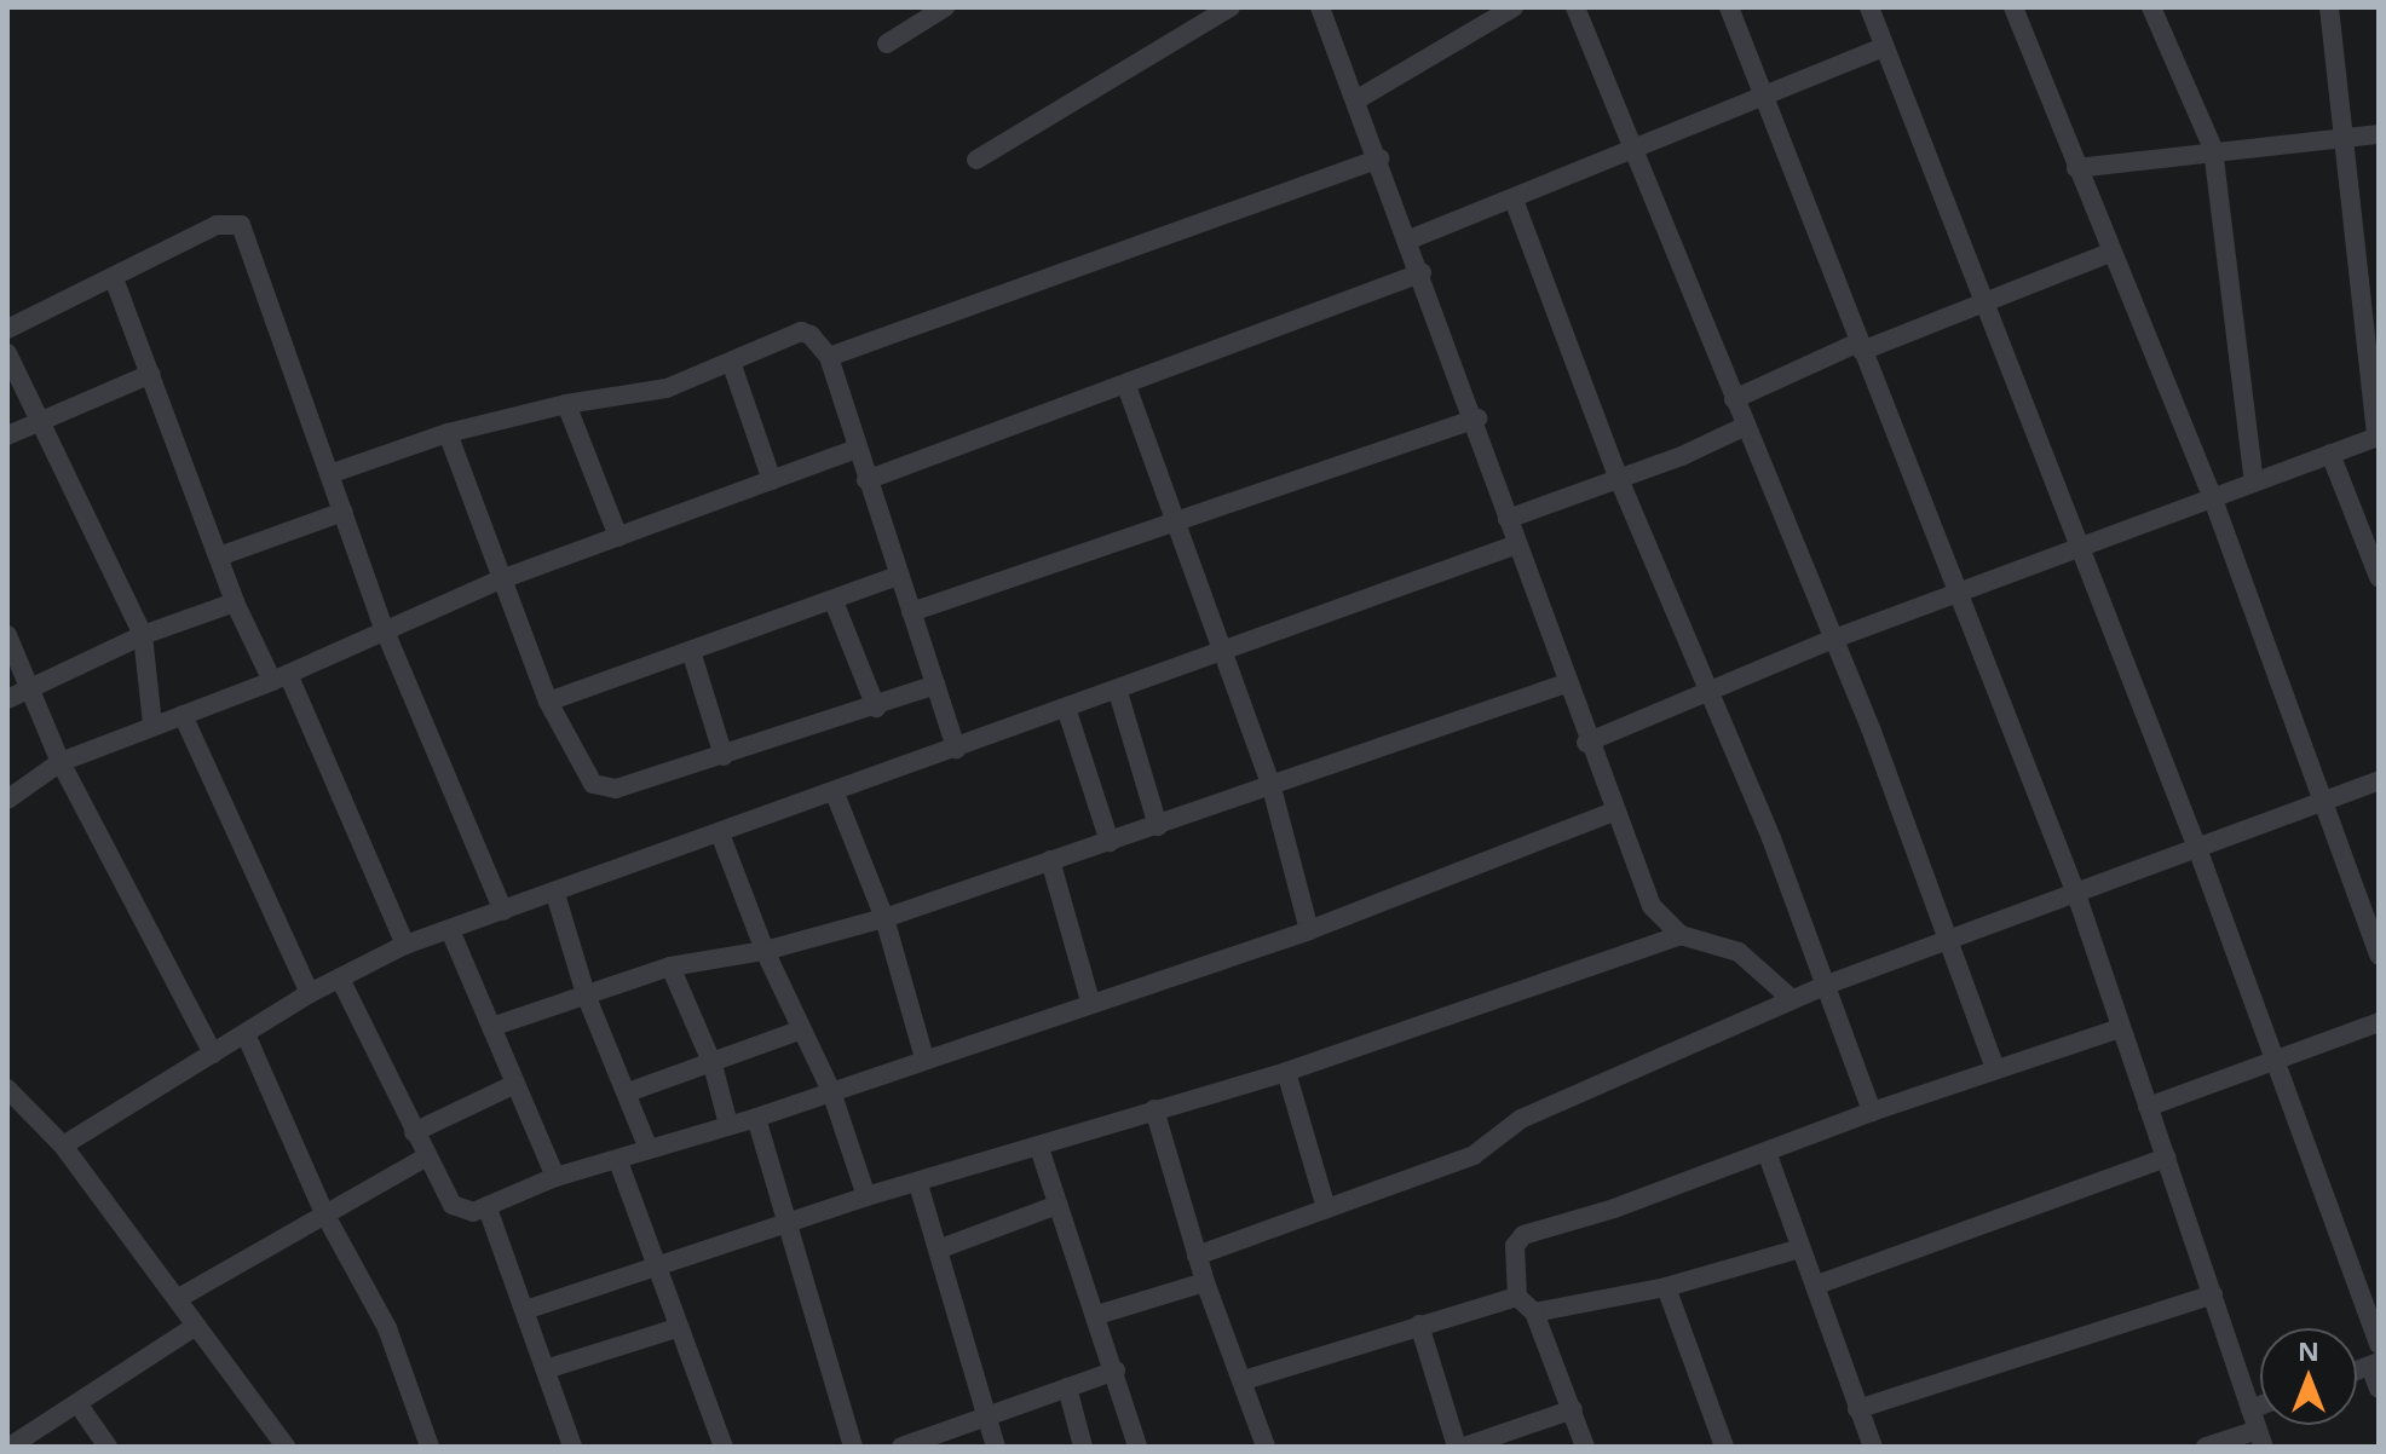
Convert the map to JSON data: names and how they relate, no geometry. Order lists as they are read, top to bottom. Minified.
{"north":"top"}
